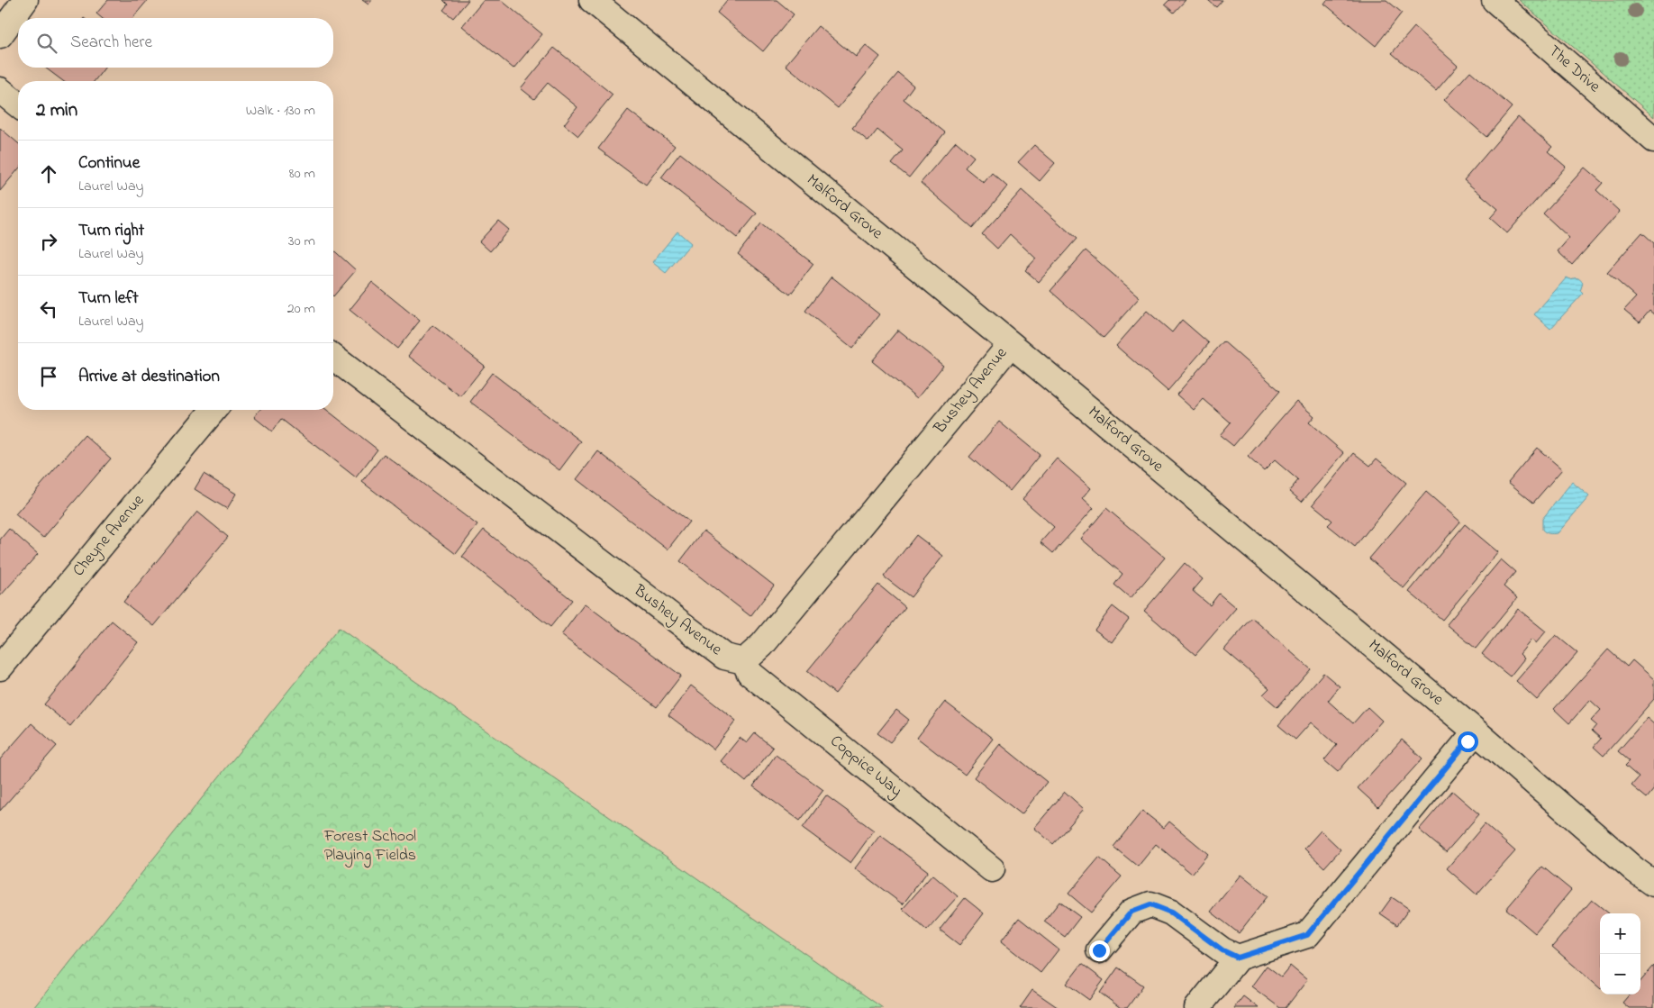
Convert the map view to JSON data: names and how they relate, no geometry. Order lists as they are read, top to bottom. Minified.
{"streets":{"street":["The Drive","Malford Grove","Bushey Avenue","Cheyne Avenue","Coppice Way"]},"crossings":[["Malford Grove","Bushey Avenue"],["Bushey Avenue","Coppice Way"]],"parks":["Forest School Playing Fields"],"page":{"search":"Search here","heading":["2 min","Walk · 130 m"],"list":[["Continue","Laurel Way","80 m"],["Turn right","Laurel Way","30 m"],["Turn left","Laurel Way","20 m"],"Arrive at destination"],"map_buttons":["+","−"]}}
